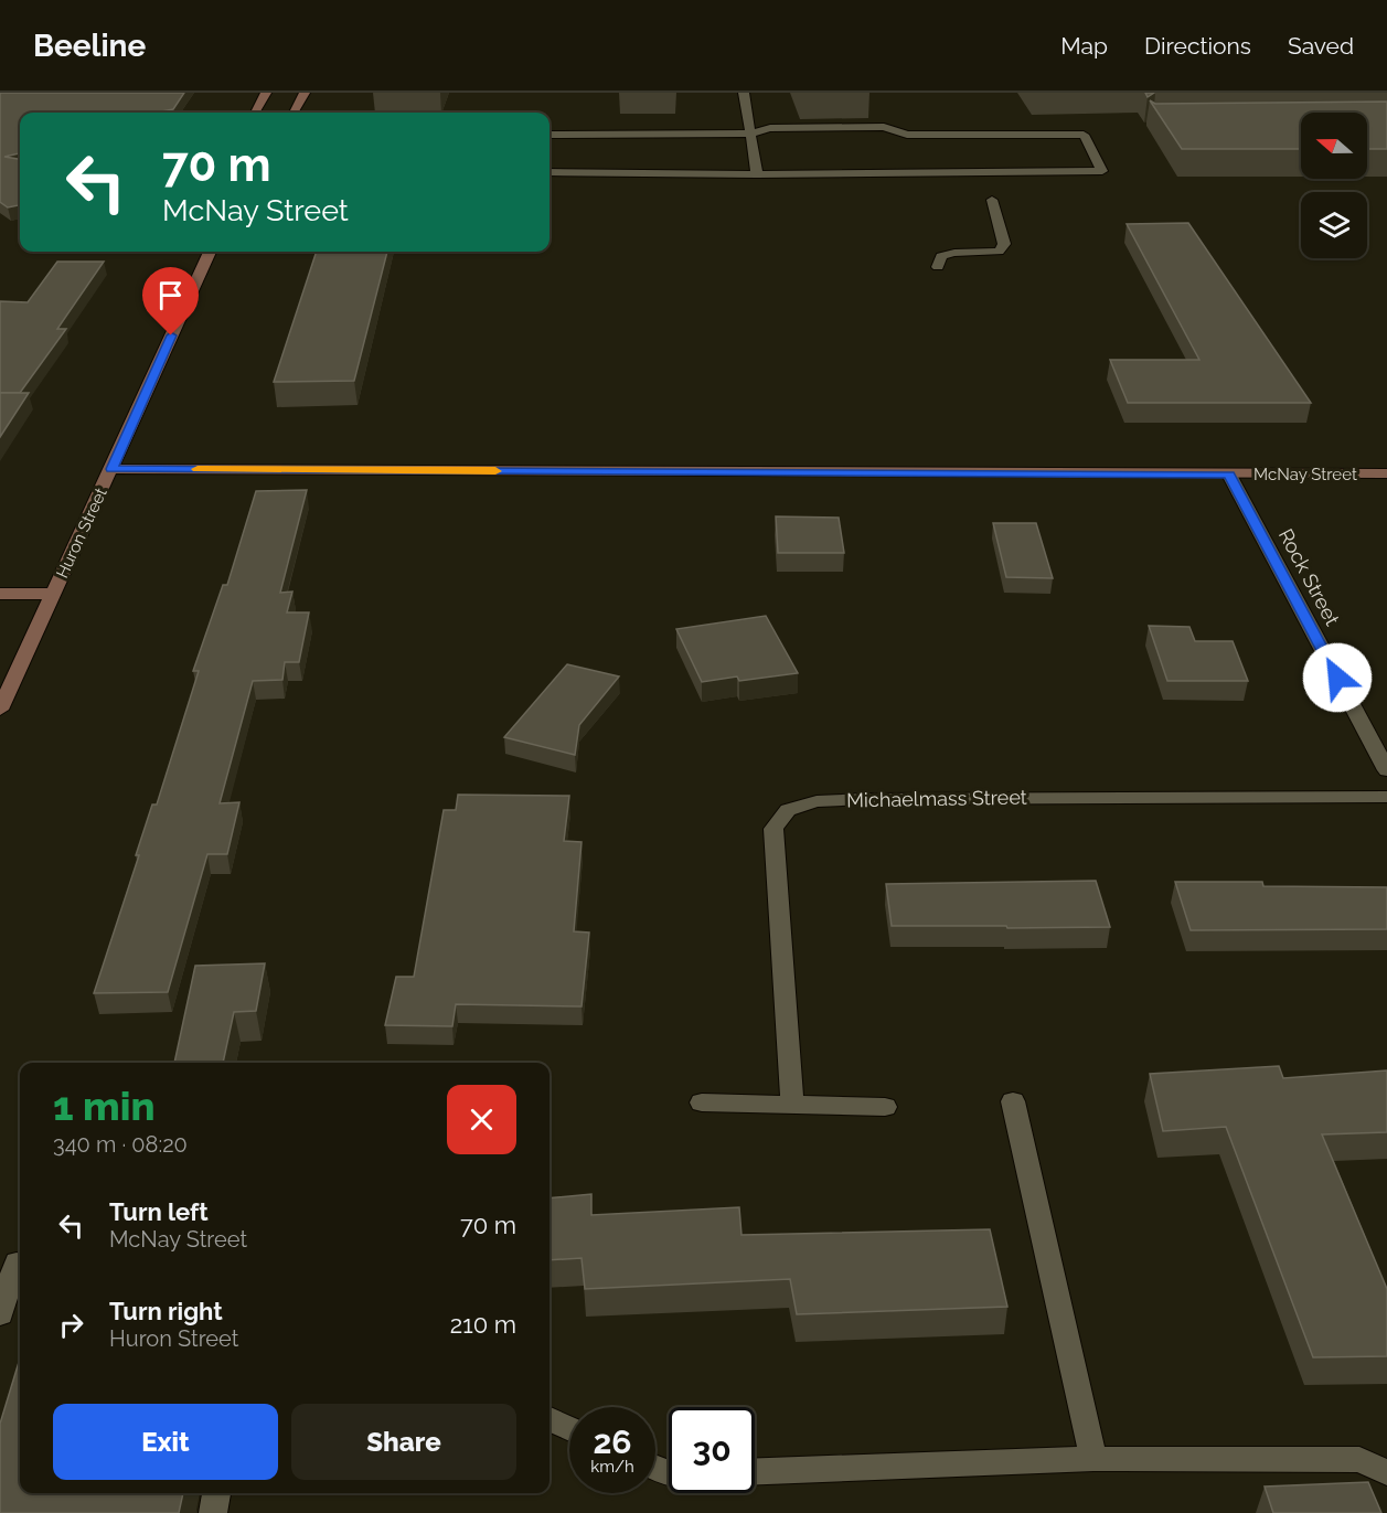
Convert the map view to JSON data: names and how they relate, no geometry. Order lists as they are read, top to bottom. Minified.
{"streets":{"street":["McNay Street","Huron Street","Rock Street","Michaelmass Street"]},"crossings":[["McNay Street","Huron Street"],["McNay Street","Rock Street"]],"north":"left","page":{"header":"Beeline","nav":["Map","Directions","Saved"],"turn":["70 m","McNay Street"],"heading":["1 min","340 m · 08:20"],"list":[{"name":"Turn left","note":"McNay Street","value":"70 m"},{"name":"Turn right","note":"Huron Street","value":"210 m"}],"buttons":["Exit","Share"],"speed":"26 km/h","limit":"30"}}
